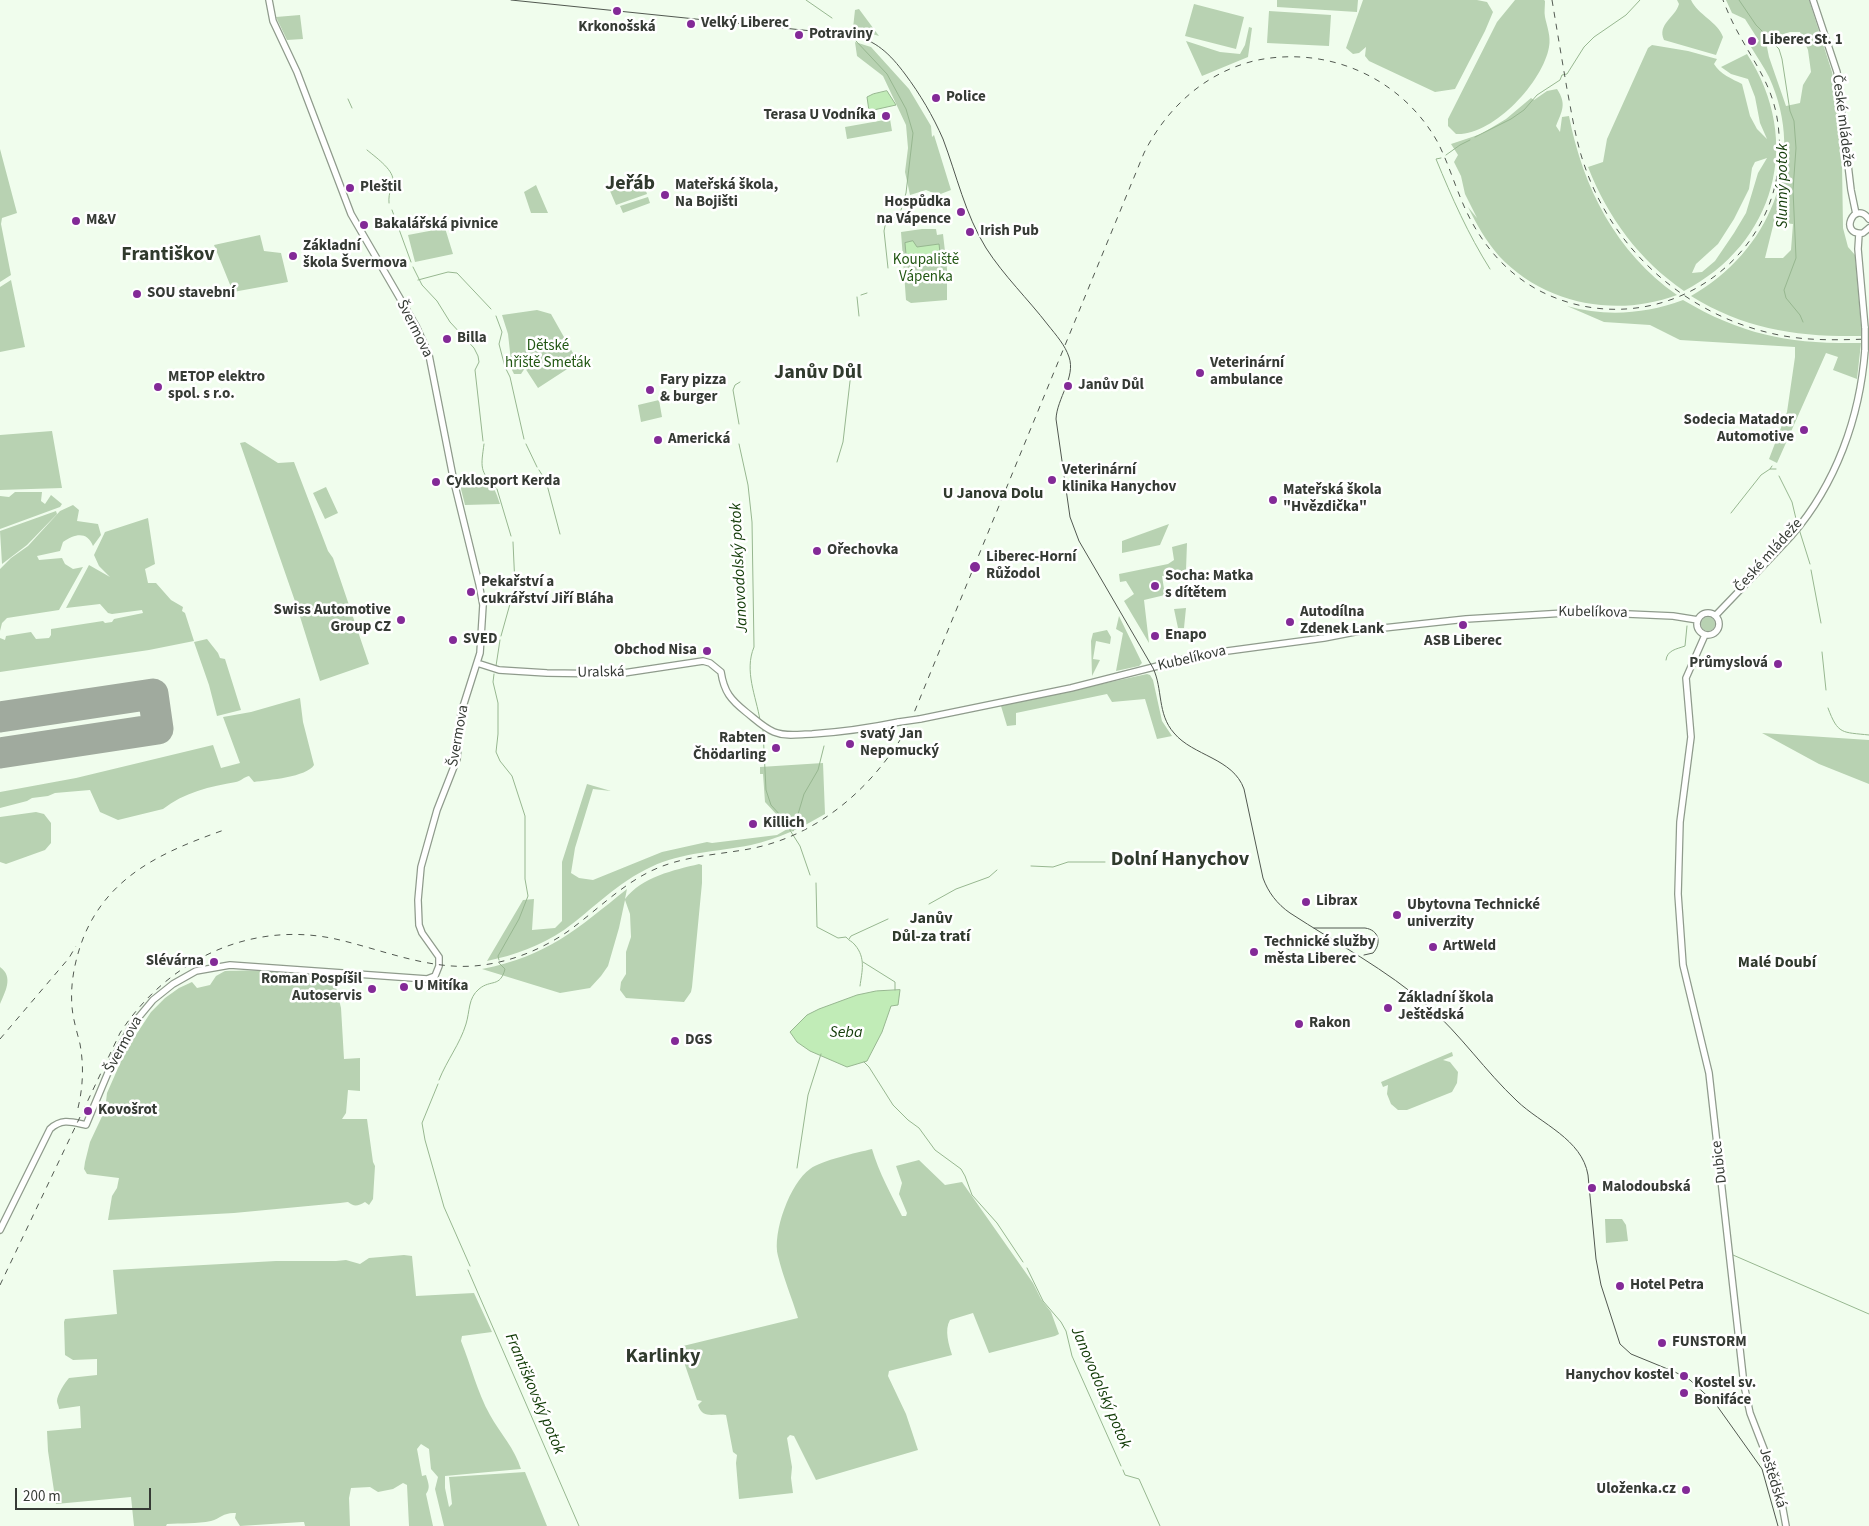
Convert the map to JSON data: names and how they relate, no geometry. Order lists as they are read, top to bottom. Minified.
{"streets":{"street":["České mládeže","Švermova","Kubelíkova","Uralská","Dubice","Ještědská"]},"crossings":[["České mládeže","Kubelíkova"],["České mládeže","Dubice"],["Švermova","Uralská"],["Kubelíkova","Uralská"],["Dubice","Ještědská"]],"districts":["Jeřáb","Františkov","Janův Důl","U Janova Dolu","Dolní Hanychov","Janův Důl-za tratí","Malé Doubí","Karlinky"],"water":["Slunný potok","Janovodolský potok","Seba","Františkovský potok"],"parks":["Koupaliště Vápenka","Dětské hřiště Smeťák"],"places":["Krkonošská","Velký Liberec","Potraviny","Liberec St. 1","Police","Terasa U Vodníka","Pleštil","Mateřská škola, Na Bojišti","Hospůdka na Vápence","M&V","Bakalářská pivnice","Irish Pub","Základní škola Švermova","SOU stavební","Billa","Veterinární ambulance","Janův Důl","METOP elektro spol. s r.o.","Fary pizza & burger","Sodecia Matador Automotive","Americká","Veterinární klinika Hanychov","Cyklosport Kerda","Mateřská škola \"Hvězdička\"","Ořechovka","Liberec-Horní Růžodol","Socha: Matka s dítětem","Pekařství a cukrářství Jiří Bláha","Swiss Automotive Group CZ","Autodílna Zdenek Lank","ASB Liberec","Enapo","SVED","Obchod Nisa","Průmyslová","svatý Jan Nepomucký","Rabten Čhödarling","Killich","Librax","Ubytovna Technické univerzity","ArtWeld","Technické služby města Liberec","Slévárna","U Mitíka","Roman Pospíšil Autoservis","Základní škola Ještědská","Rakon","DGS","Kovošrot","Malodoubská","Hotel Petra","FUNSTORM","Hanychov kostel","Kostel sv. Bonifáce","Uloženka.cz"],"scale_bar":"200 m"}
